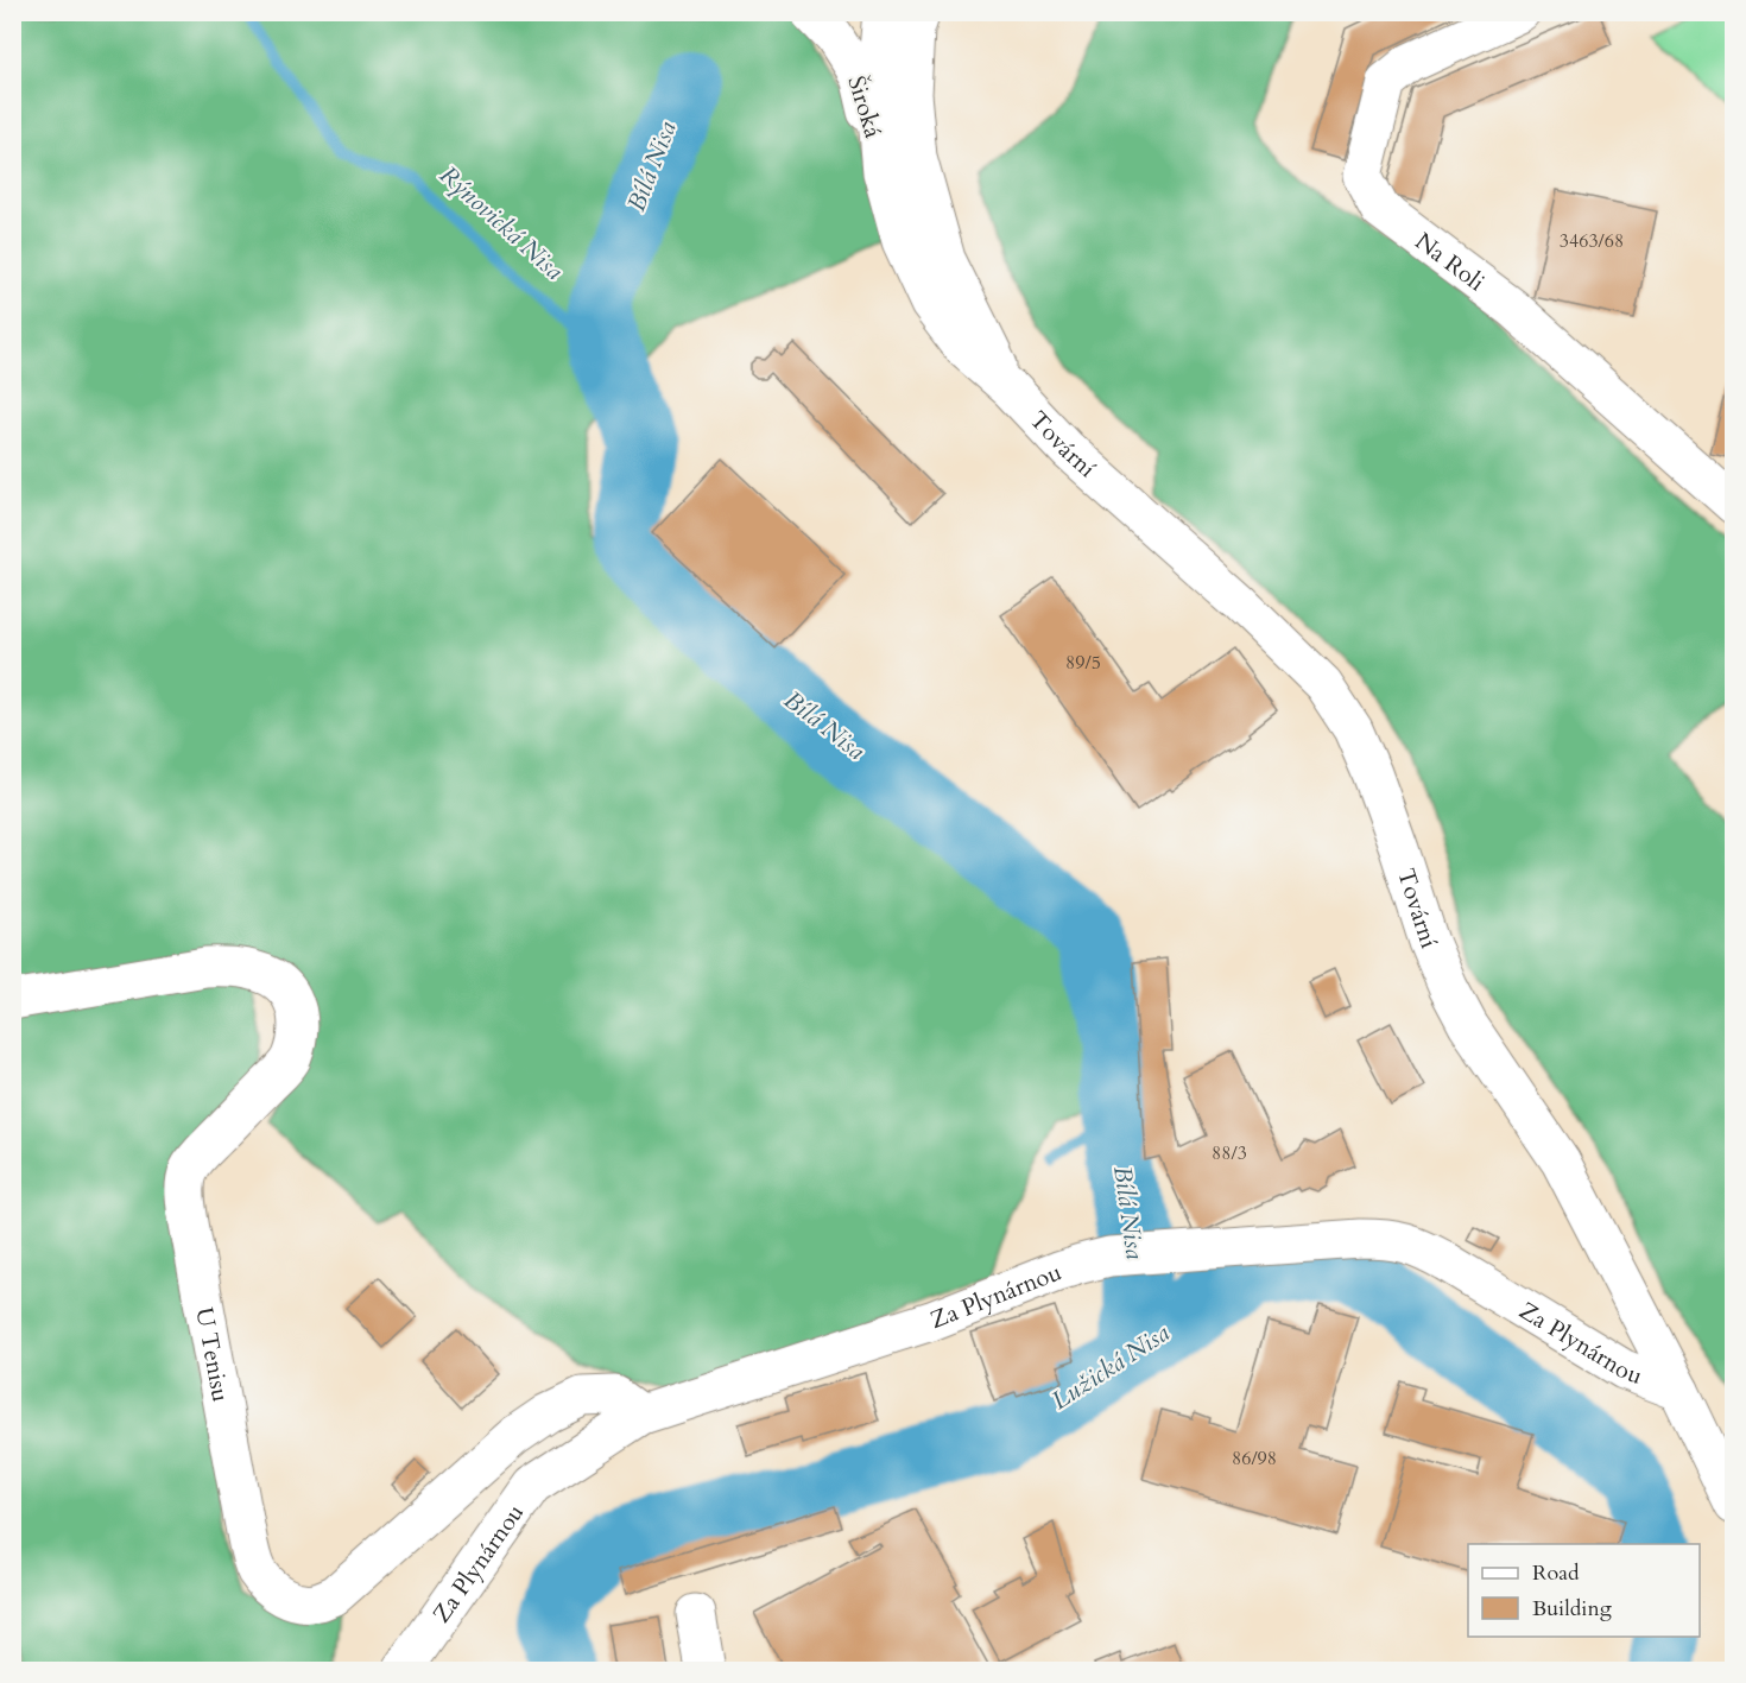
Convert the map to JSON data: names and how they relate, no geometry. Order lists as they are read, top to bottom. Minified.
{"streets":{"street":["Široká","Na Roli","Tovární","Za Plynárnou","U Tenisu"]},"crossings":[["Široká","Tovární"],["Tovární","Za Plynárnou"],["Za Plynárnou","U Tenisu"]],"water":["Bílá Nisa","Rýnovická Nisa","Lužická Nisa"],"house_numbers":["3463/68","89/5","88/3","86/98"],"legend":["Road","Building"]}
